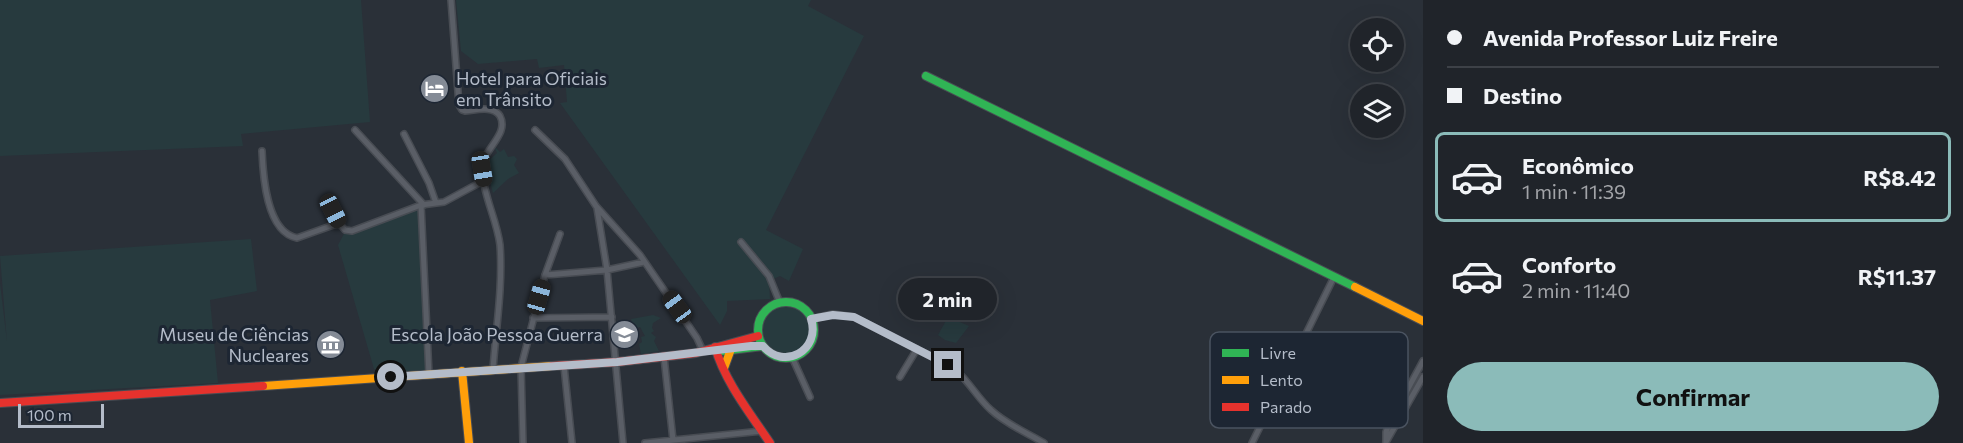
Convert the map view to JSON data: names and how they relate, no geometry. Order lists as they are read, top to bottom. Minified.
{"places":{"hotel":["Hotel para Oficiais em Trânsito"],"school or university":["Escola João Pessoa Guerra"],"museum":["Museu de Ciências Nucleares"]},"legend":["Livre","Lento","Parado"],"scale_bar":"100 m","page":{"banner":["Avenida Professor Luiz Freire","Destino"],"list":[{"name":"Econômico","note":"1 min · 11:39","value":"R$8.42"},{"name":"Conforto","note":"2 min · 11:40","value":"R$11.37"}],"bubble":"2 min","buttons":"Confirmar","scale":"100 m"}}
